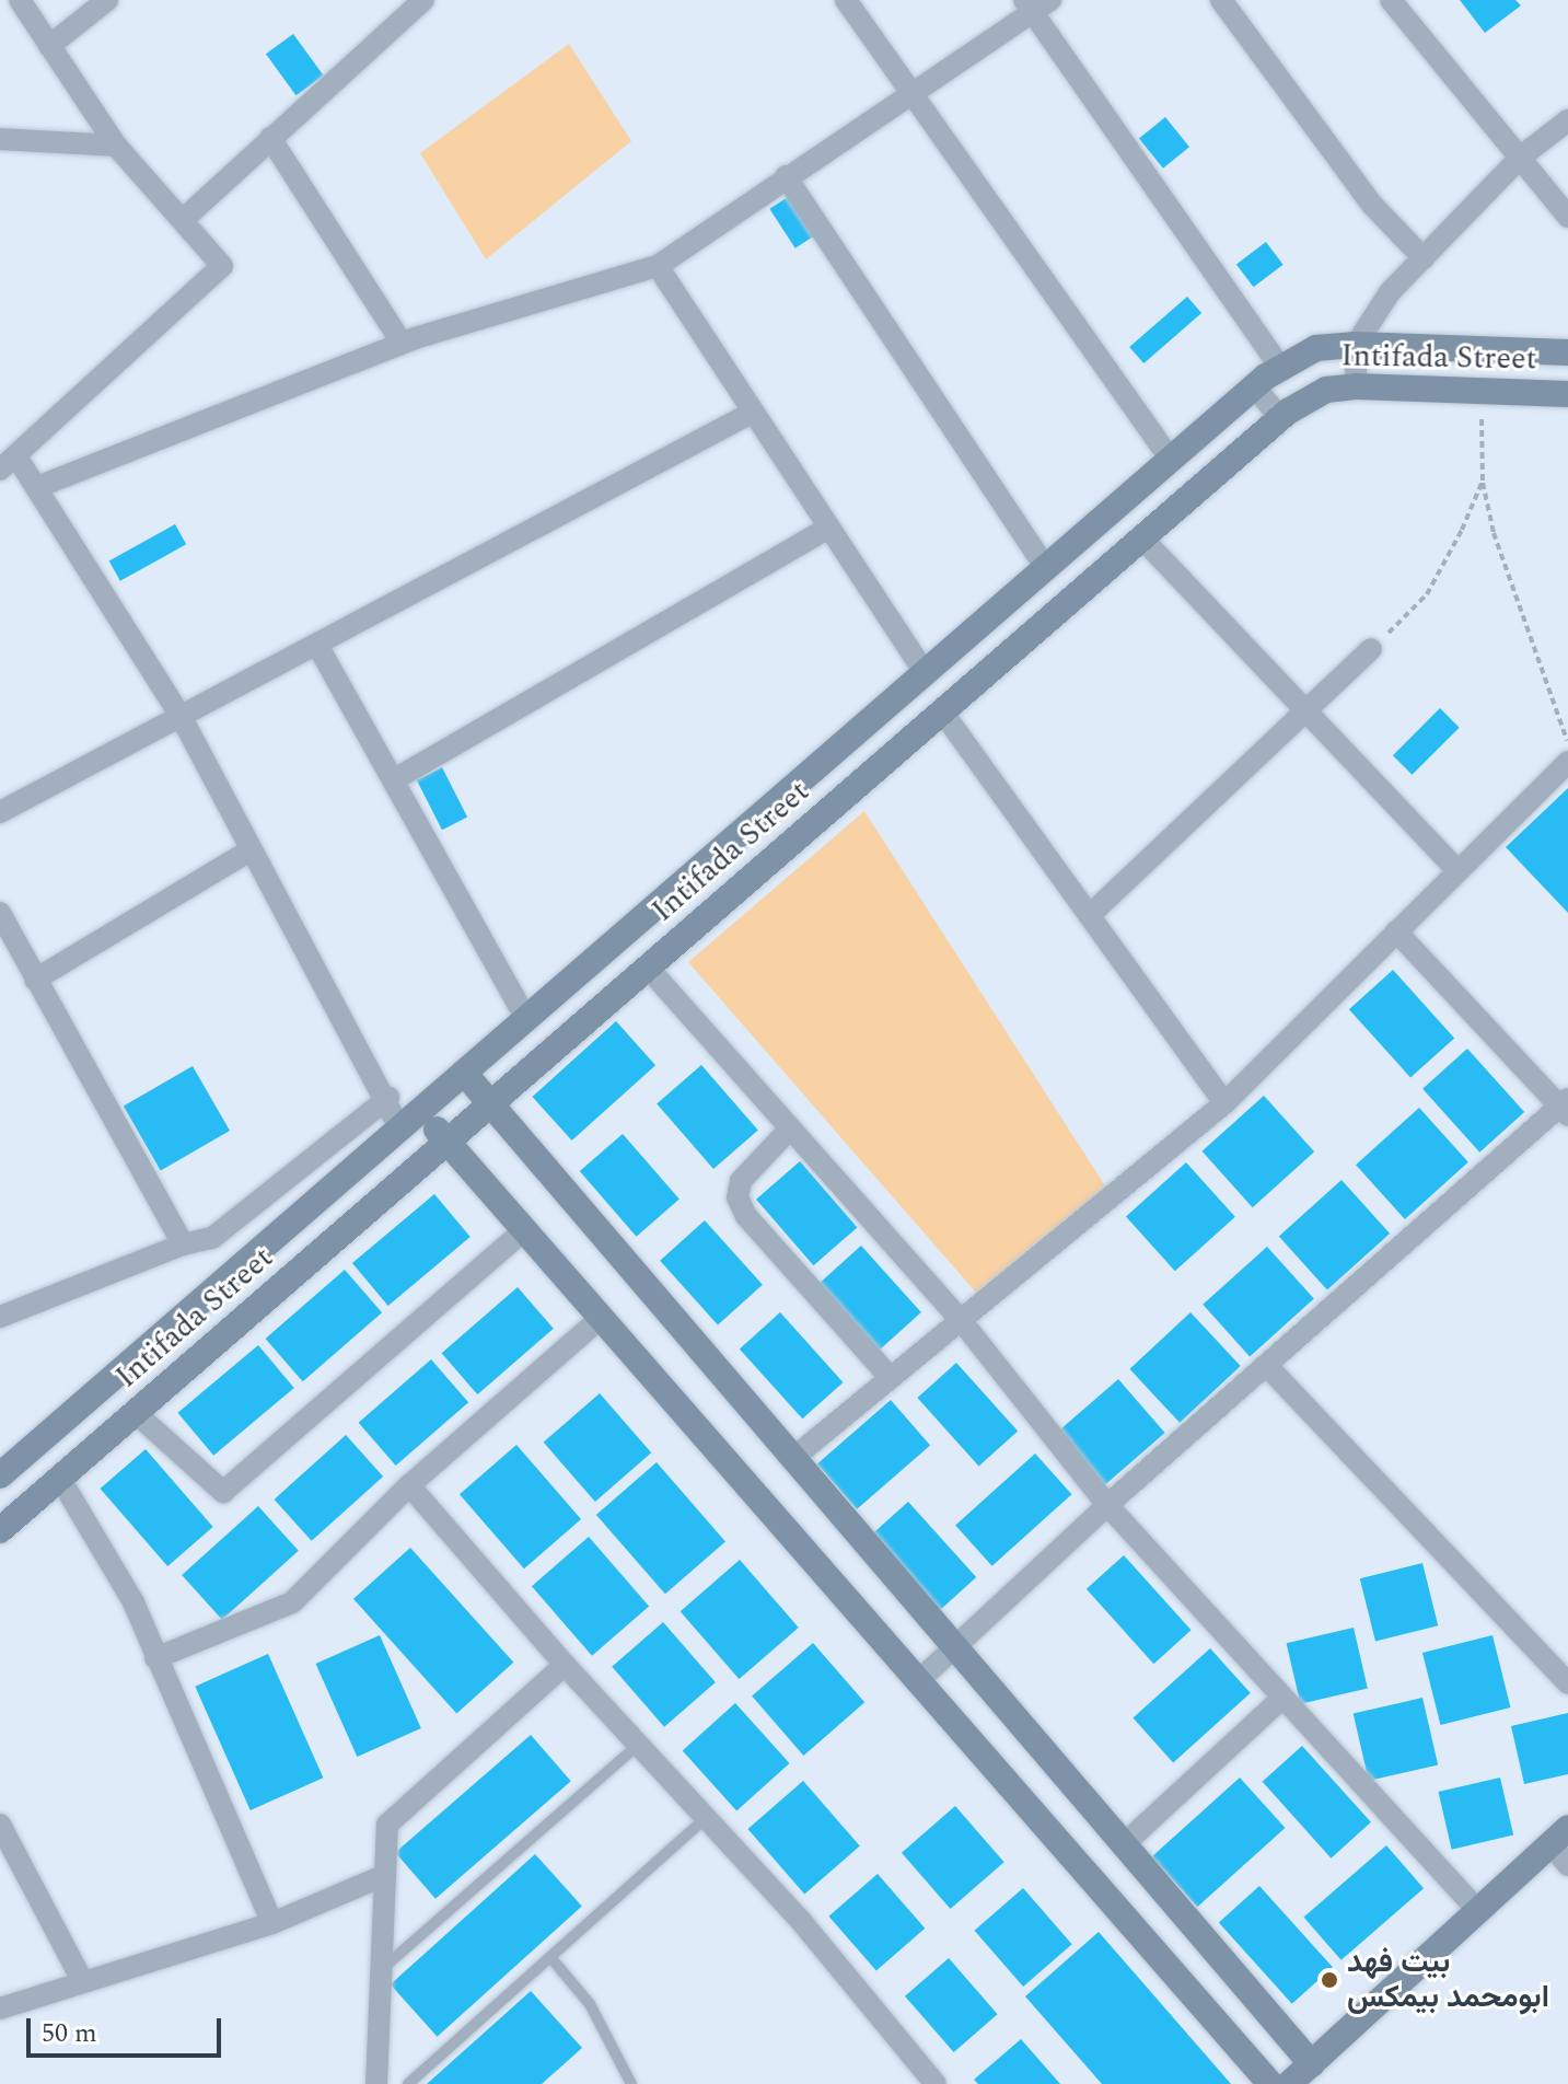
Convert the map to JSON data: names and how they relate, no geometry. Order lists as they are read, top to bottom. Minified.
{"streets":{"main road":["Intifada Street"]},"places":["بيت فهد ابومحمد بيمكس"],"scale_bar":"50 m"}
